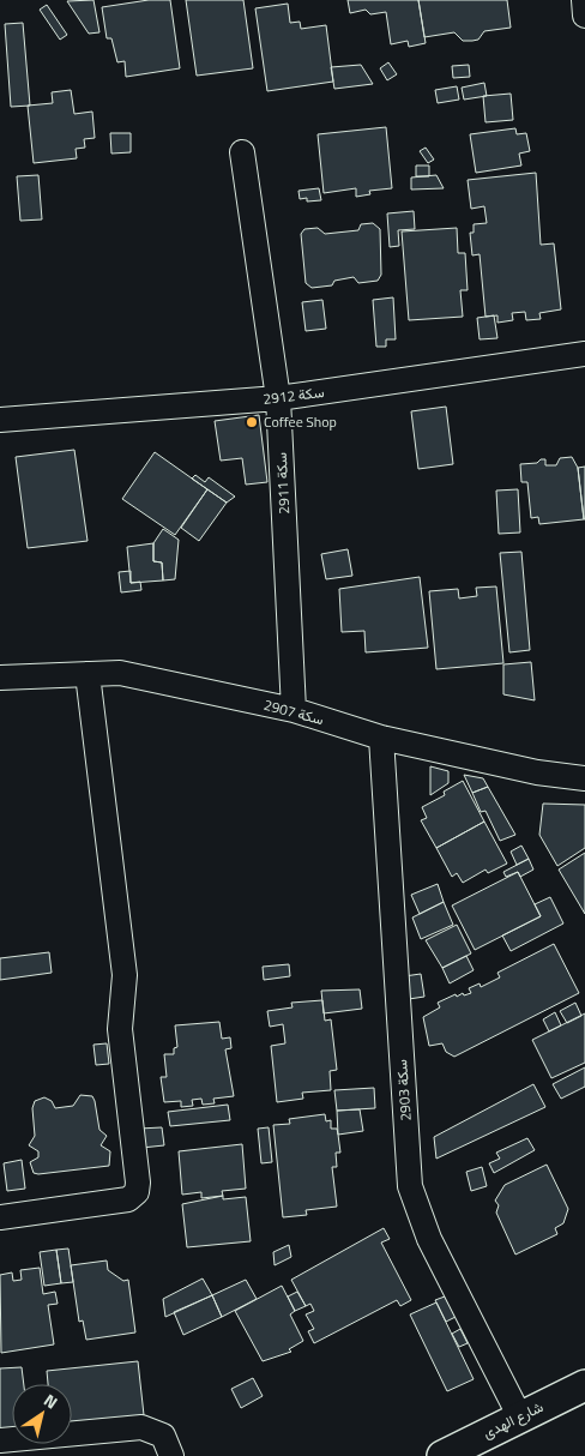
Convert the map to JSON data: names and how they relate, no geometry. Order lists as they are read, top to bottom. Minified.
{"streets":{"street":["سكة 2912","سكة 2911","سكة 2907","سكة 2903","شارع الهدى"]},"crossings":[["سكة 2912","سكة 2911"],["سكة 2911","سكة 2907"],["سكة 2907","سكة 2903"],["سكة 2903","شارع الهدى"]],"places":["Coffee Shop"],"north":"top right"}
